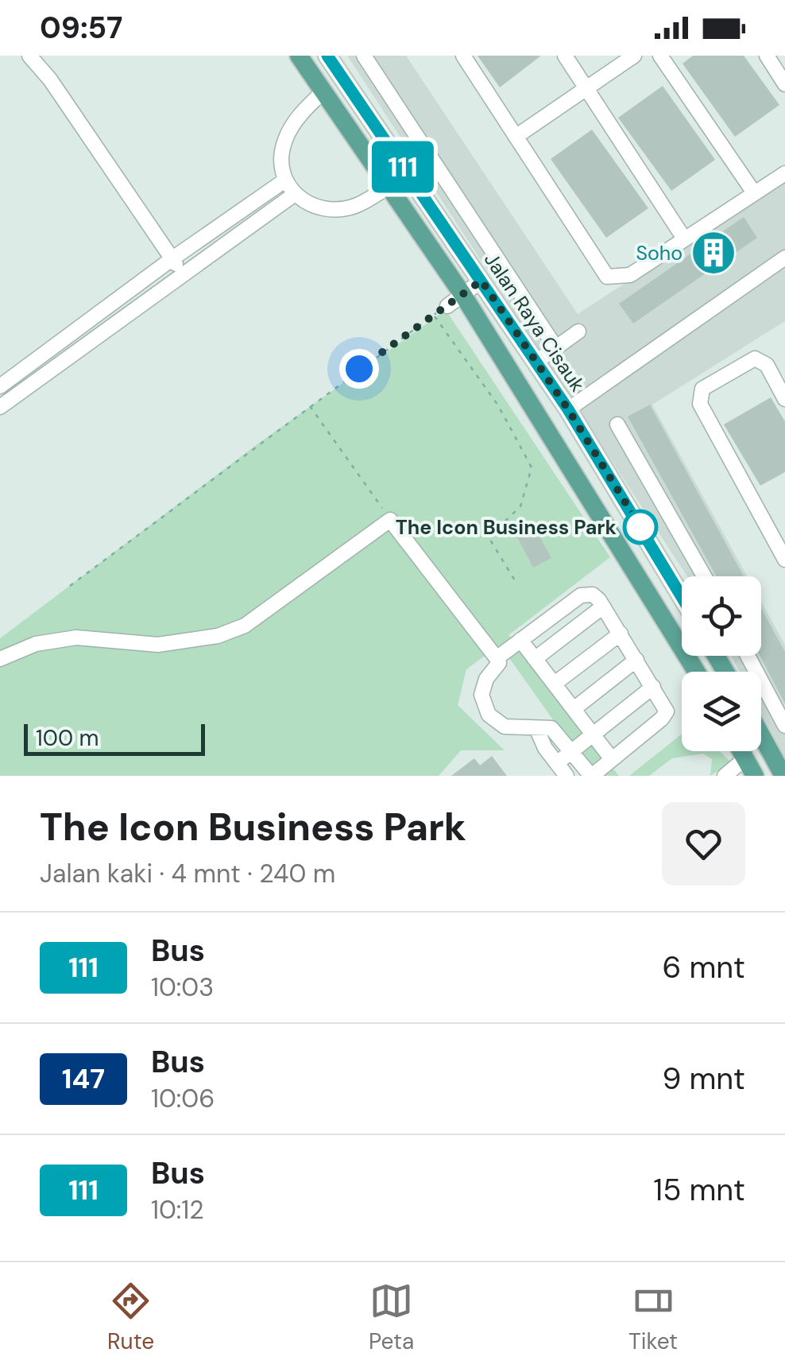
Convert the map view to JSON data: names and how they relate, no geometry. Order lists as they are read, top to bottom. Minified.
{"streets":{"main road":["Jalan Raya Cisauk"]},"places":{"building":["Soho"],"other":["The Icon Business Park"]},"lines":["bus line 111"],"scale_bar":"100 m","page":{"status":"09:57","on_map":"111","scale":"100 m","heading":["The Icon Business Park","Jalan kaki · 4 mnt · 240 m"],"list":[{"mark":"111","name":"Bus","note":"10:03","value":"6 mnt"},{"mark":"147","name":"Bus","note":"10:06","value":"9 mnt"},{"mark":"111","name":"Bus","note":"10:12","value":"15 mnt"}],"tabs":["Rute","Peta","Tiket"]}}
